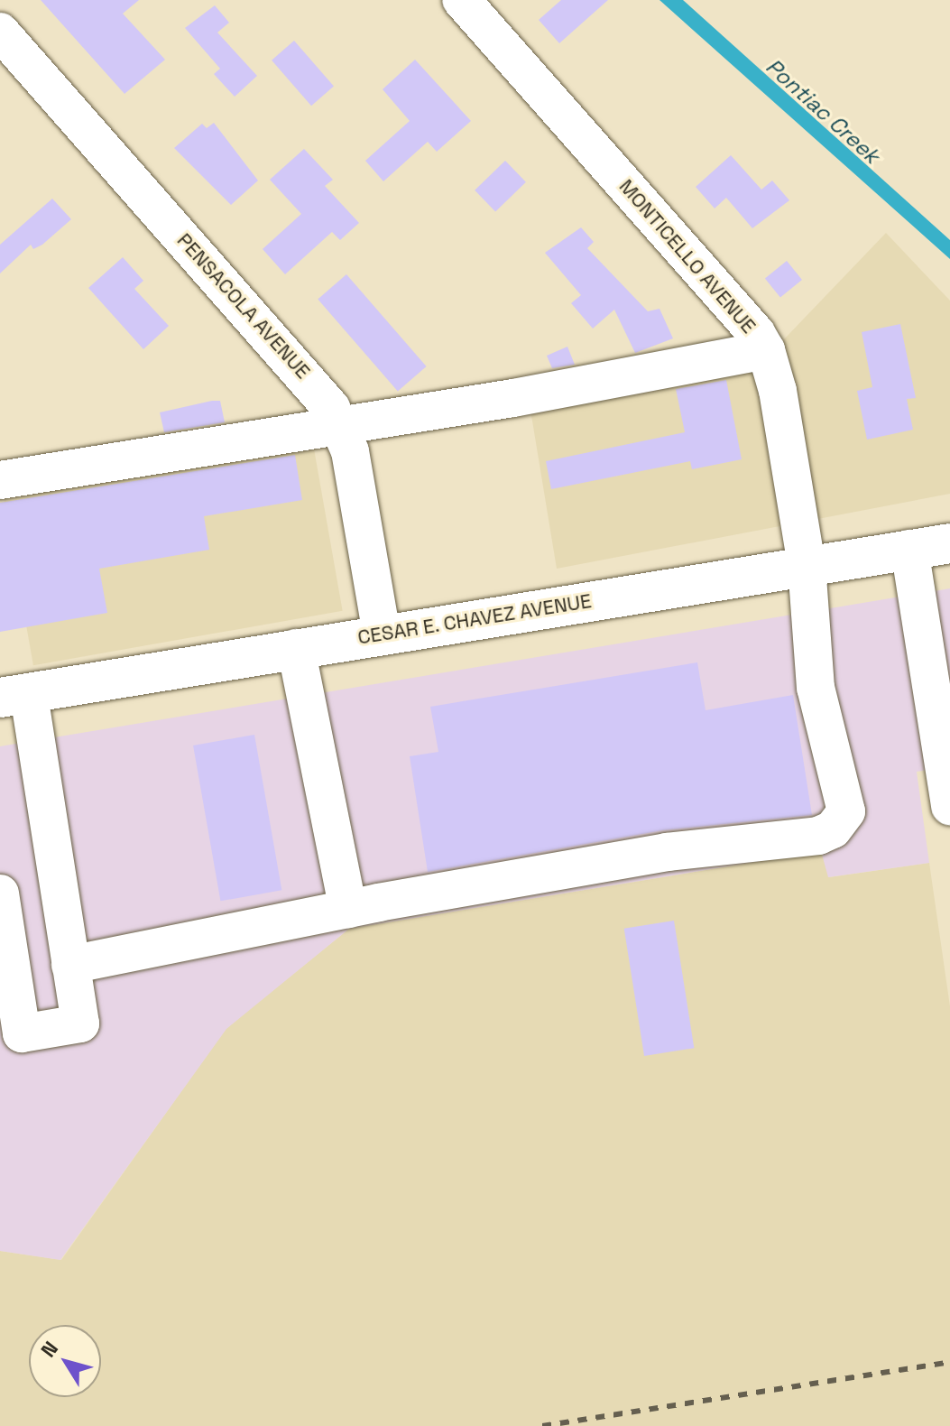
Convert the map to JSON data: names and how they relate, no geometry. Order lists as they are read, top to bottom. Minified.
{"streets":{"main road":["CESAR E. CHAVEZ AVENUE"],"street":["MONTICELLO AVENUE","PENSACOLA AVENUE"]},"crossings":[["MONTICELLO AVENUE","CESAR E. CHAVEZ AVENUE"],["PENSACOLA AVENUE","CESAR E. CHAVEZ AVENUE"]],"water":["Pontiac Creek"],"north":"top left"}
